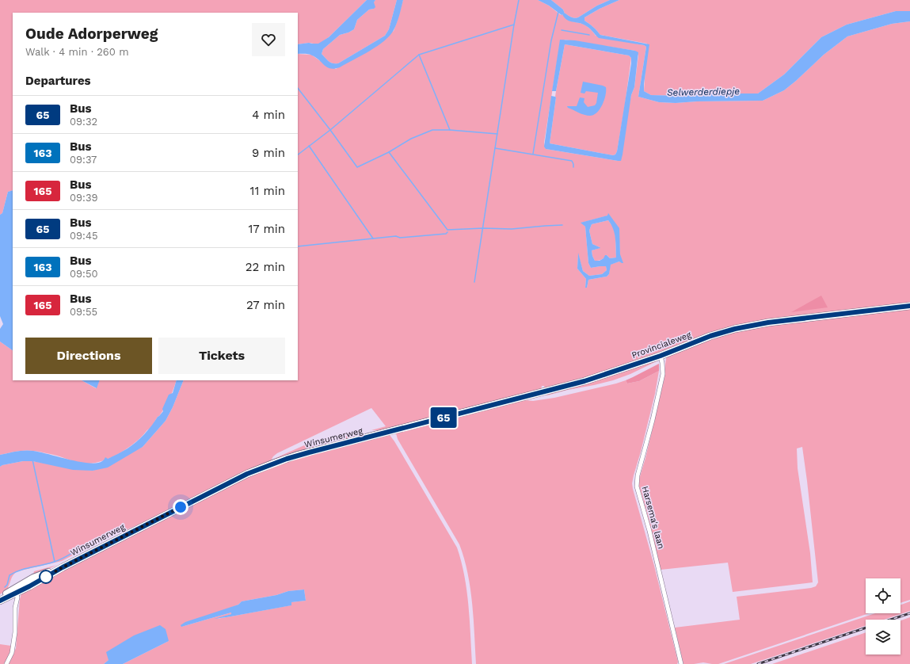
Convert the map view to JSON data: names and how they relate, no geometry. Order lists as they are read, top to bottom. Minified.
{"streets":{"main road":["Provincialeweg","Winsumerweg"],"street":["Harsema's laan"]},"crossings":[["Provincialeweg","Winsumerweg"],["Provincialeweg","Harsema's laan"]],"water":["Selwerderdiepje"],"lines":["bus line 65"],"page":{"on_map":"65","heading":[["Oude Adorperweg","Walk · 4 min · 260 m"],"Departures"],"list":[{"mark":"65","name":"Bus","note":"09:32","value":"4 min"},{"mark":"163","name":"Bus","note":"09:37","value":"9 min"},{"mark":"165","name":"Bus","note":"09:39","value":"11 min"},{"mark":"65","name":"Bus","note":"09:45","value":"17 min"},{"mark":"163","name":"Bus","note":"09:50","value":"22 min"},{"mark":"165","name":"Bus","note":"09:55","value":"27 min"}],"buttons":["Directions","Tickets"]}}
